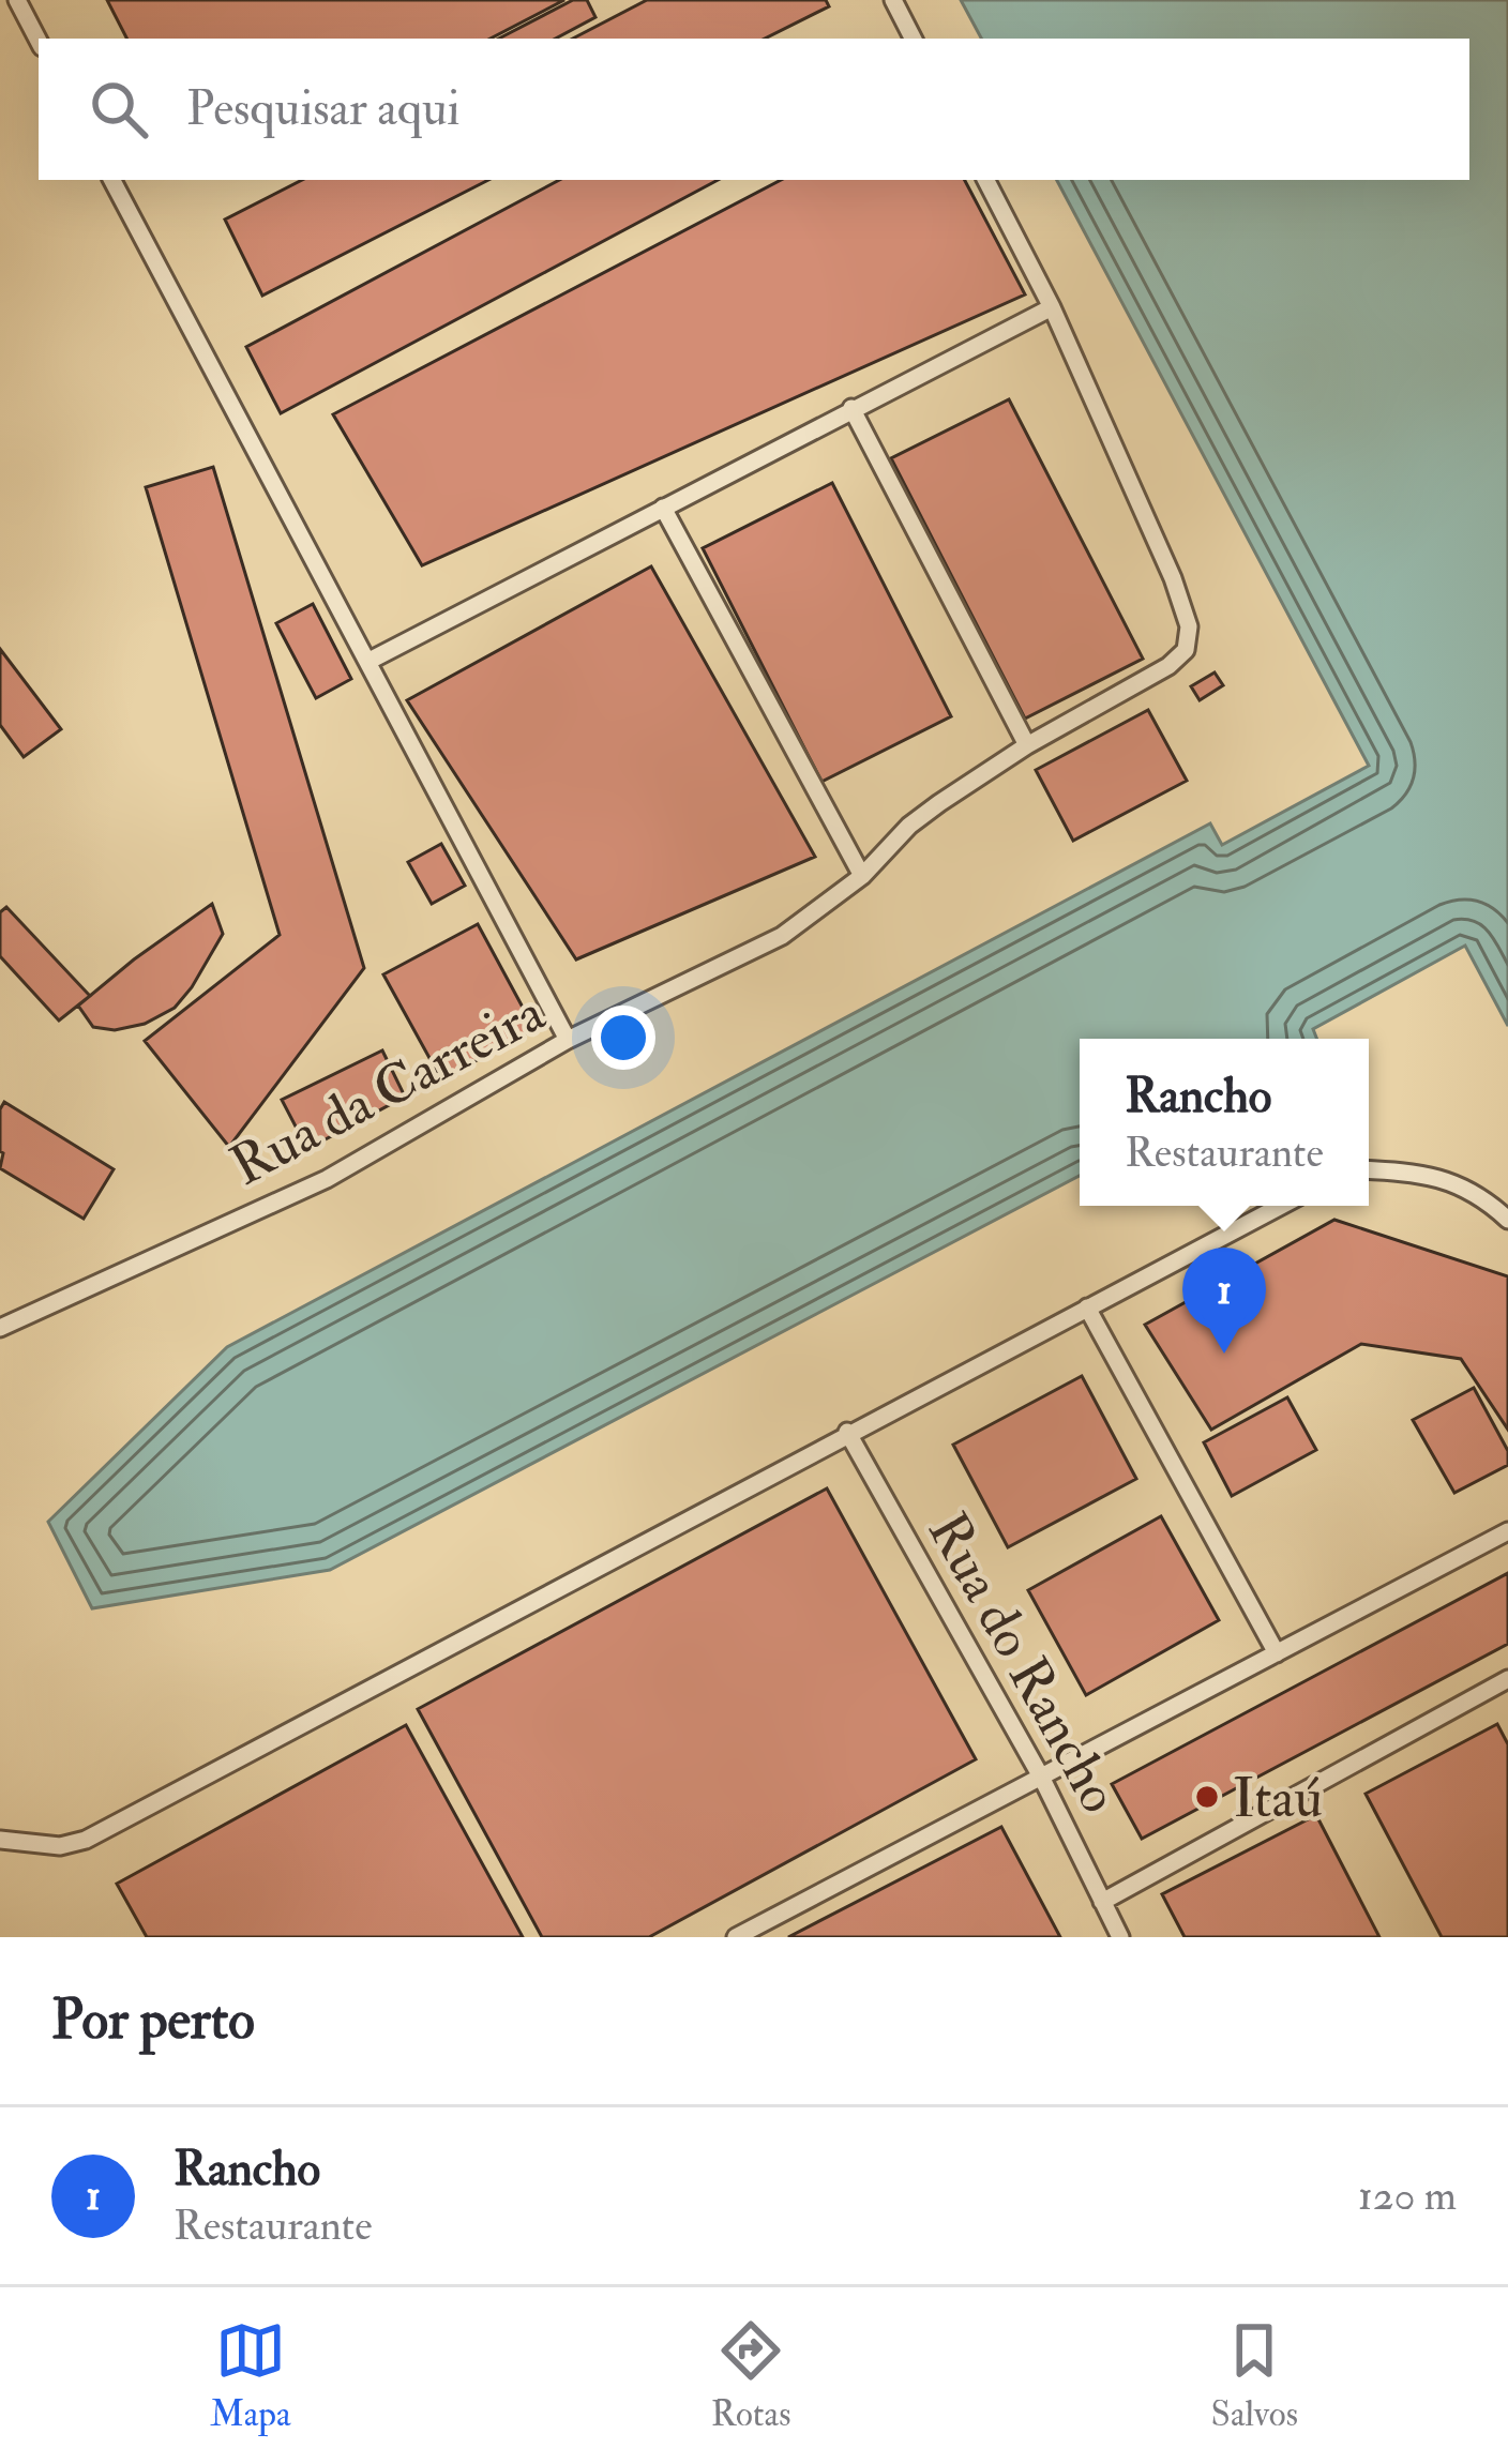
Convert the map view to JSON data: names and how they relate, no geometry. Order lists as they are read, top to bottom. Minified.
{"streets":{"lane":["Rua da Carreira","Rua do Rancho"]},"places":["Itaú"],"page":{"search":"Pesquisar aqui","popup":["Rancho","Restaurante"],"pins":"1","heading":"Por perto","list":[{"mark":"1","name":"Rancho","note":"Restaurante","value":"120 m"}],"nav":["Mapa","Rotas","Salvos"]}}
